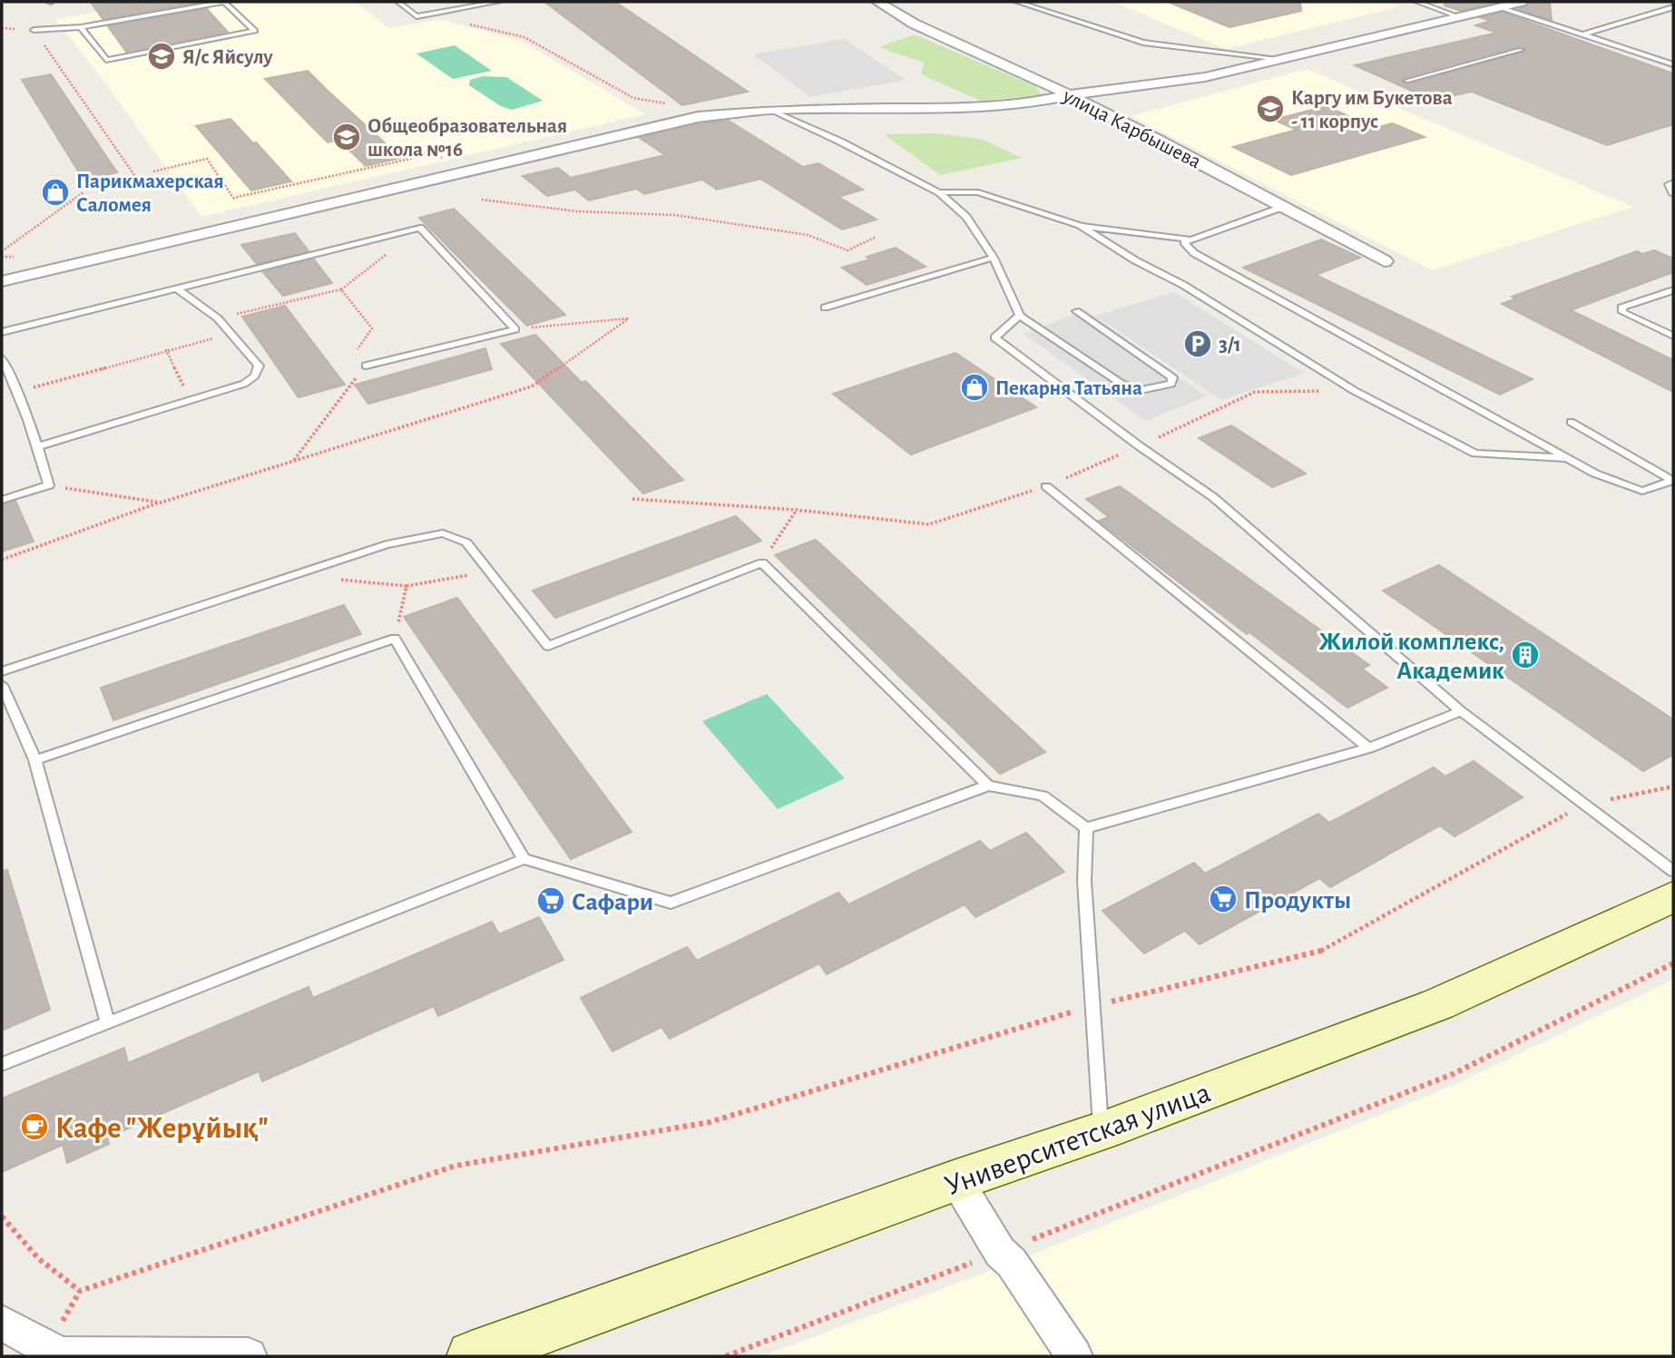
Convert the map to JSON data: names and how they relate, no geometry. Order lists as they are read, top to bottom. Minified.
{"streets":{"main road":["Университетская улица"],"street":["улица Карбышева"]},"places":{"school or university":["Я/c Яйсулу","Каргу им Букетова - 11 корпус","Общеобразовательная школа №16"],"shop":["Парикмахерская Саломея","Пекарня Татьяна"],"parking":["3/1"],"building":["Жилой комплекс, Академик"],"supermarket":["Продукты","Сафари"],"cafe":["Кафе \"Жерұйық\""]}}
